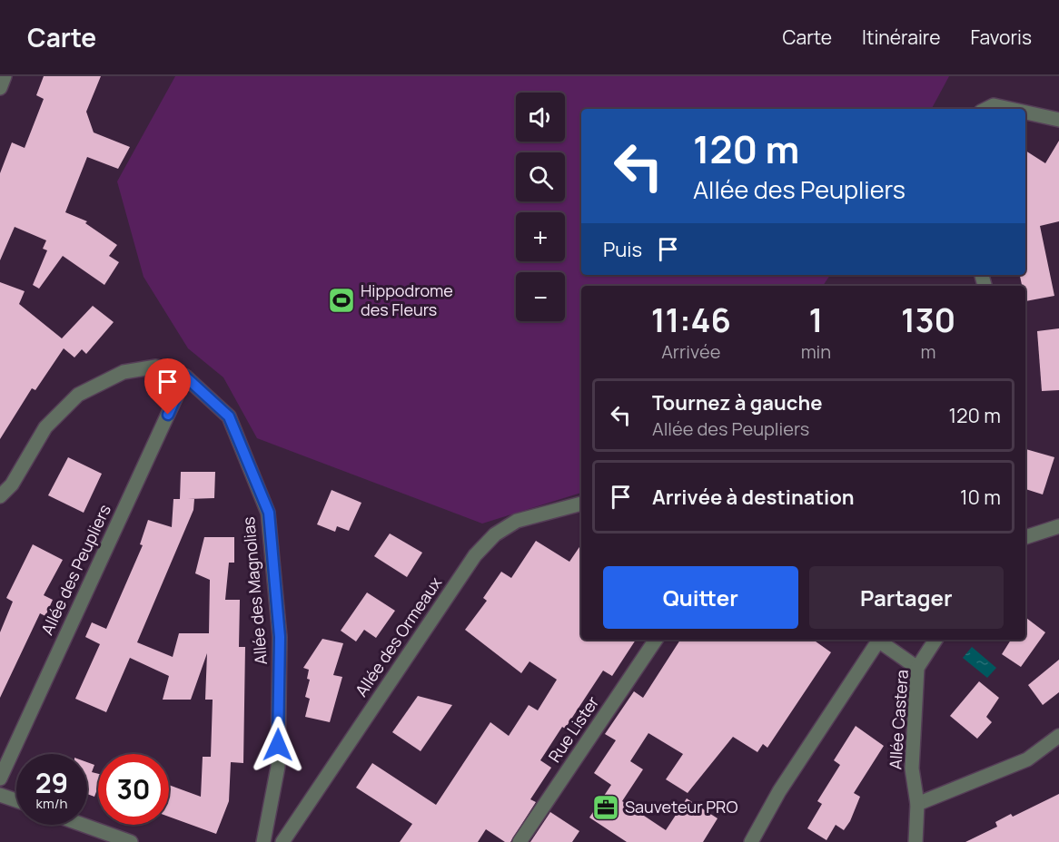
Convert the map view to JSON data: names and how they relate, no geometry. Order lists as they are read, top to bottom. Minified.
{"streets":{"street":["Allée des Peupliers","Allée des Magnolias","Allée des Ormeaux","Allée Castera","Rue Lister"]},"crossings":[["Allée des Peupliers","Allée des Magnolias"]],"places":{"sports":["Hippodrome des Fleurs"],"office":["Sauveteur PRO"]},"page":{"header":"Carte","nav":["Carte","Itinéraire","Favoris"],"map_buttons":["+","−"],"turn":["120 m","Allée des Peupliers"],"then":"Puis","eta":["11:46","Arrivée","1","min","130","m"],"list":[{"name":"Tournez à gauche","note":"Allée des Peupliers","value":"120 m"},{"name":"Arrivée à destination","value":"10 m"}],"buttons":["Quitter","Partager"],"speed":"29 km/h","limit":"30"}}
